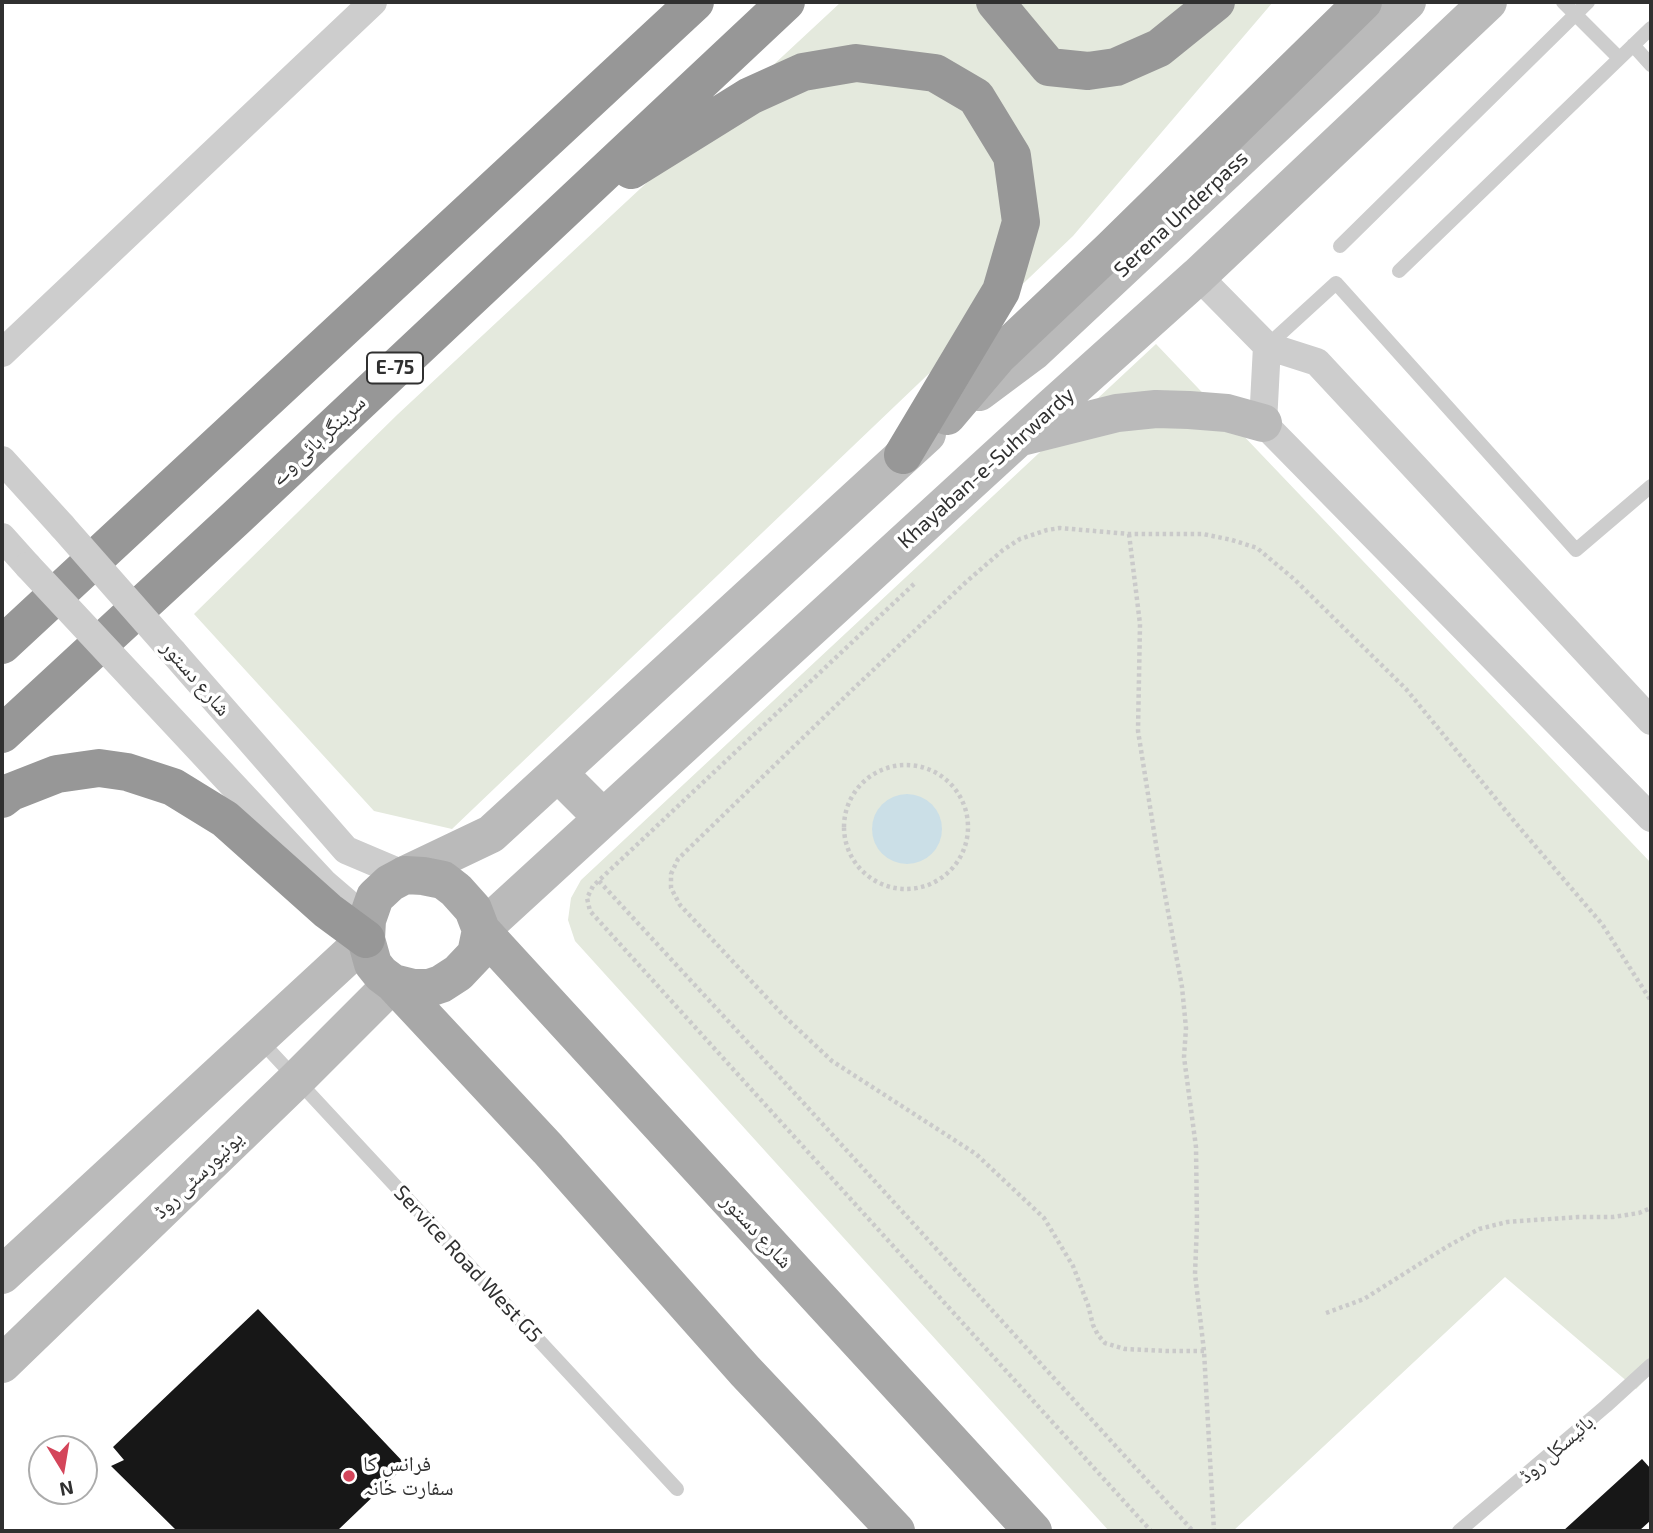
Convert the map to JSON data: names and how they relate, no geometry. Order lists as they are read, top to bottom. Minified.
{"streets":{"highway":["E-75","سرینگر ہائی وے"],"main road":["Serena Underpass","Khayaban-e-Suhrwardy","شارع دستور","یونیورسٹی روڈ"],"lane":["Service Road West G5","بائیسکل روڈ"]},"crossings":[["Khayaban-e-Suhrwardy","شارع دستور"],["Khayaban-e-Suhrwardy","یونیورسٹی روڈ"],["شارع دستور","یونیورسٹی روڈ"],["یونیورسٹی روڈ","Service Road West G5"]],"places":["فرانس کا سفارت خانہ"],"north":"bottom"}
